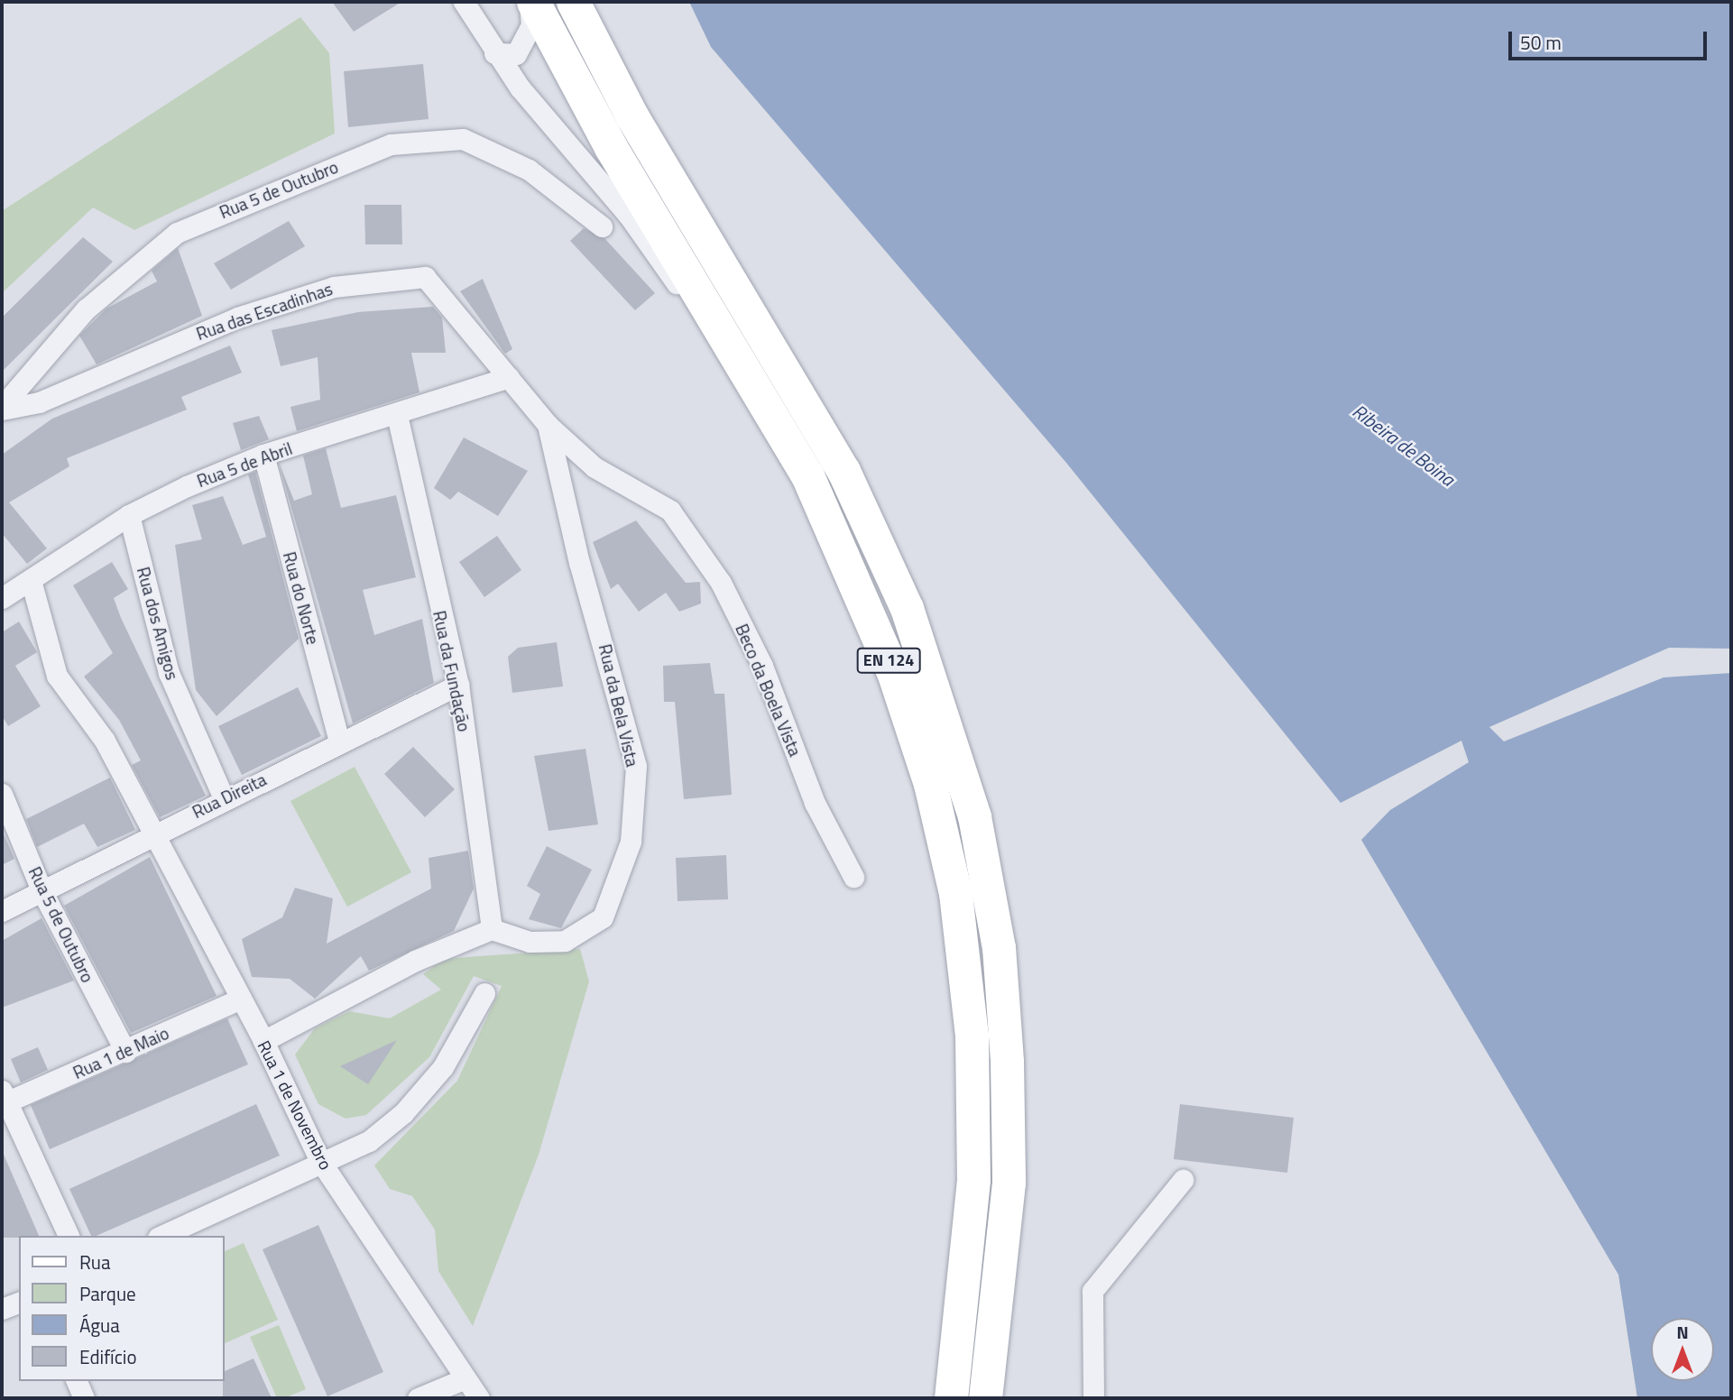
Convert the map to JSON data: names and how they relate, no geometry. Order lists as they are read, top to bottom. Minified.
{"streets":{"main road":["EN 124"],"street":["Rua 5 de Outubro","Rua das Escadinhas","Rua 5 de Abril","Rua do Norte","Rua dos Amigos","Rua da Fundação","Beco da Boela Vista","Rua da Bela Vista","Rua Direita","Rua 1 de Maio","Rua 1 de Novembro"]},"crossings":[["Rua 5 de Outubro","Rua das Escadinhas"],["Rua 5 de Outubro","Rua Direita"],["Rua 5 de Outubro","Rua 1 de Maio"],["Rua das Escadinhas","Rua 5 de Abril"],["Rua das Escadinhas","Beco da Boela Vista"],["Rua das Escadinhas","Rua da Bela Vista"],["Rua 5 de Abril","Rua do Norte"],["Rua 5 de Abril","Rua dos Amigos"],["Rua 5 de Abril","Rua da Fundação"],["Rua 5 de Abril","Rua 1 de Novembro"],["Rua do Norte","Rua Direita"],["Rua dos Amigos","Rua Direita"],["Rua da Fundação","Rua da Bela Vista"],["Rua da Fundação","Rua Direita"],["Beco da Boela Vista","Rua da Bela Vista"],["Rua Direita","Rua 1 de Novembro"],["Rua 1 de Maio","Rua 1 de Novembro"]],"water":["Ribeira de Boina"],"legend":["Rua","Parque","Água","Edifício"],"scale_bar":"50 m","north":"top"}
